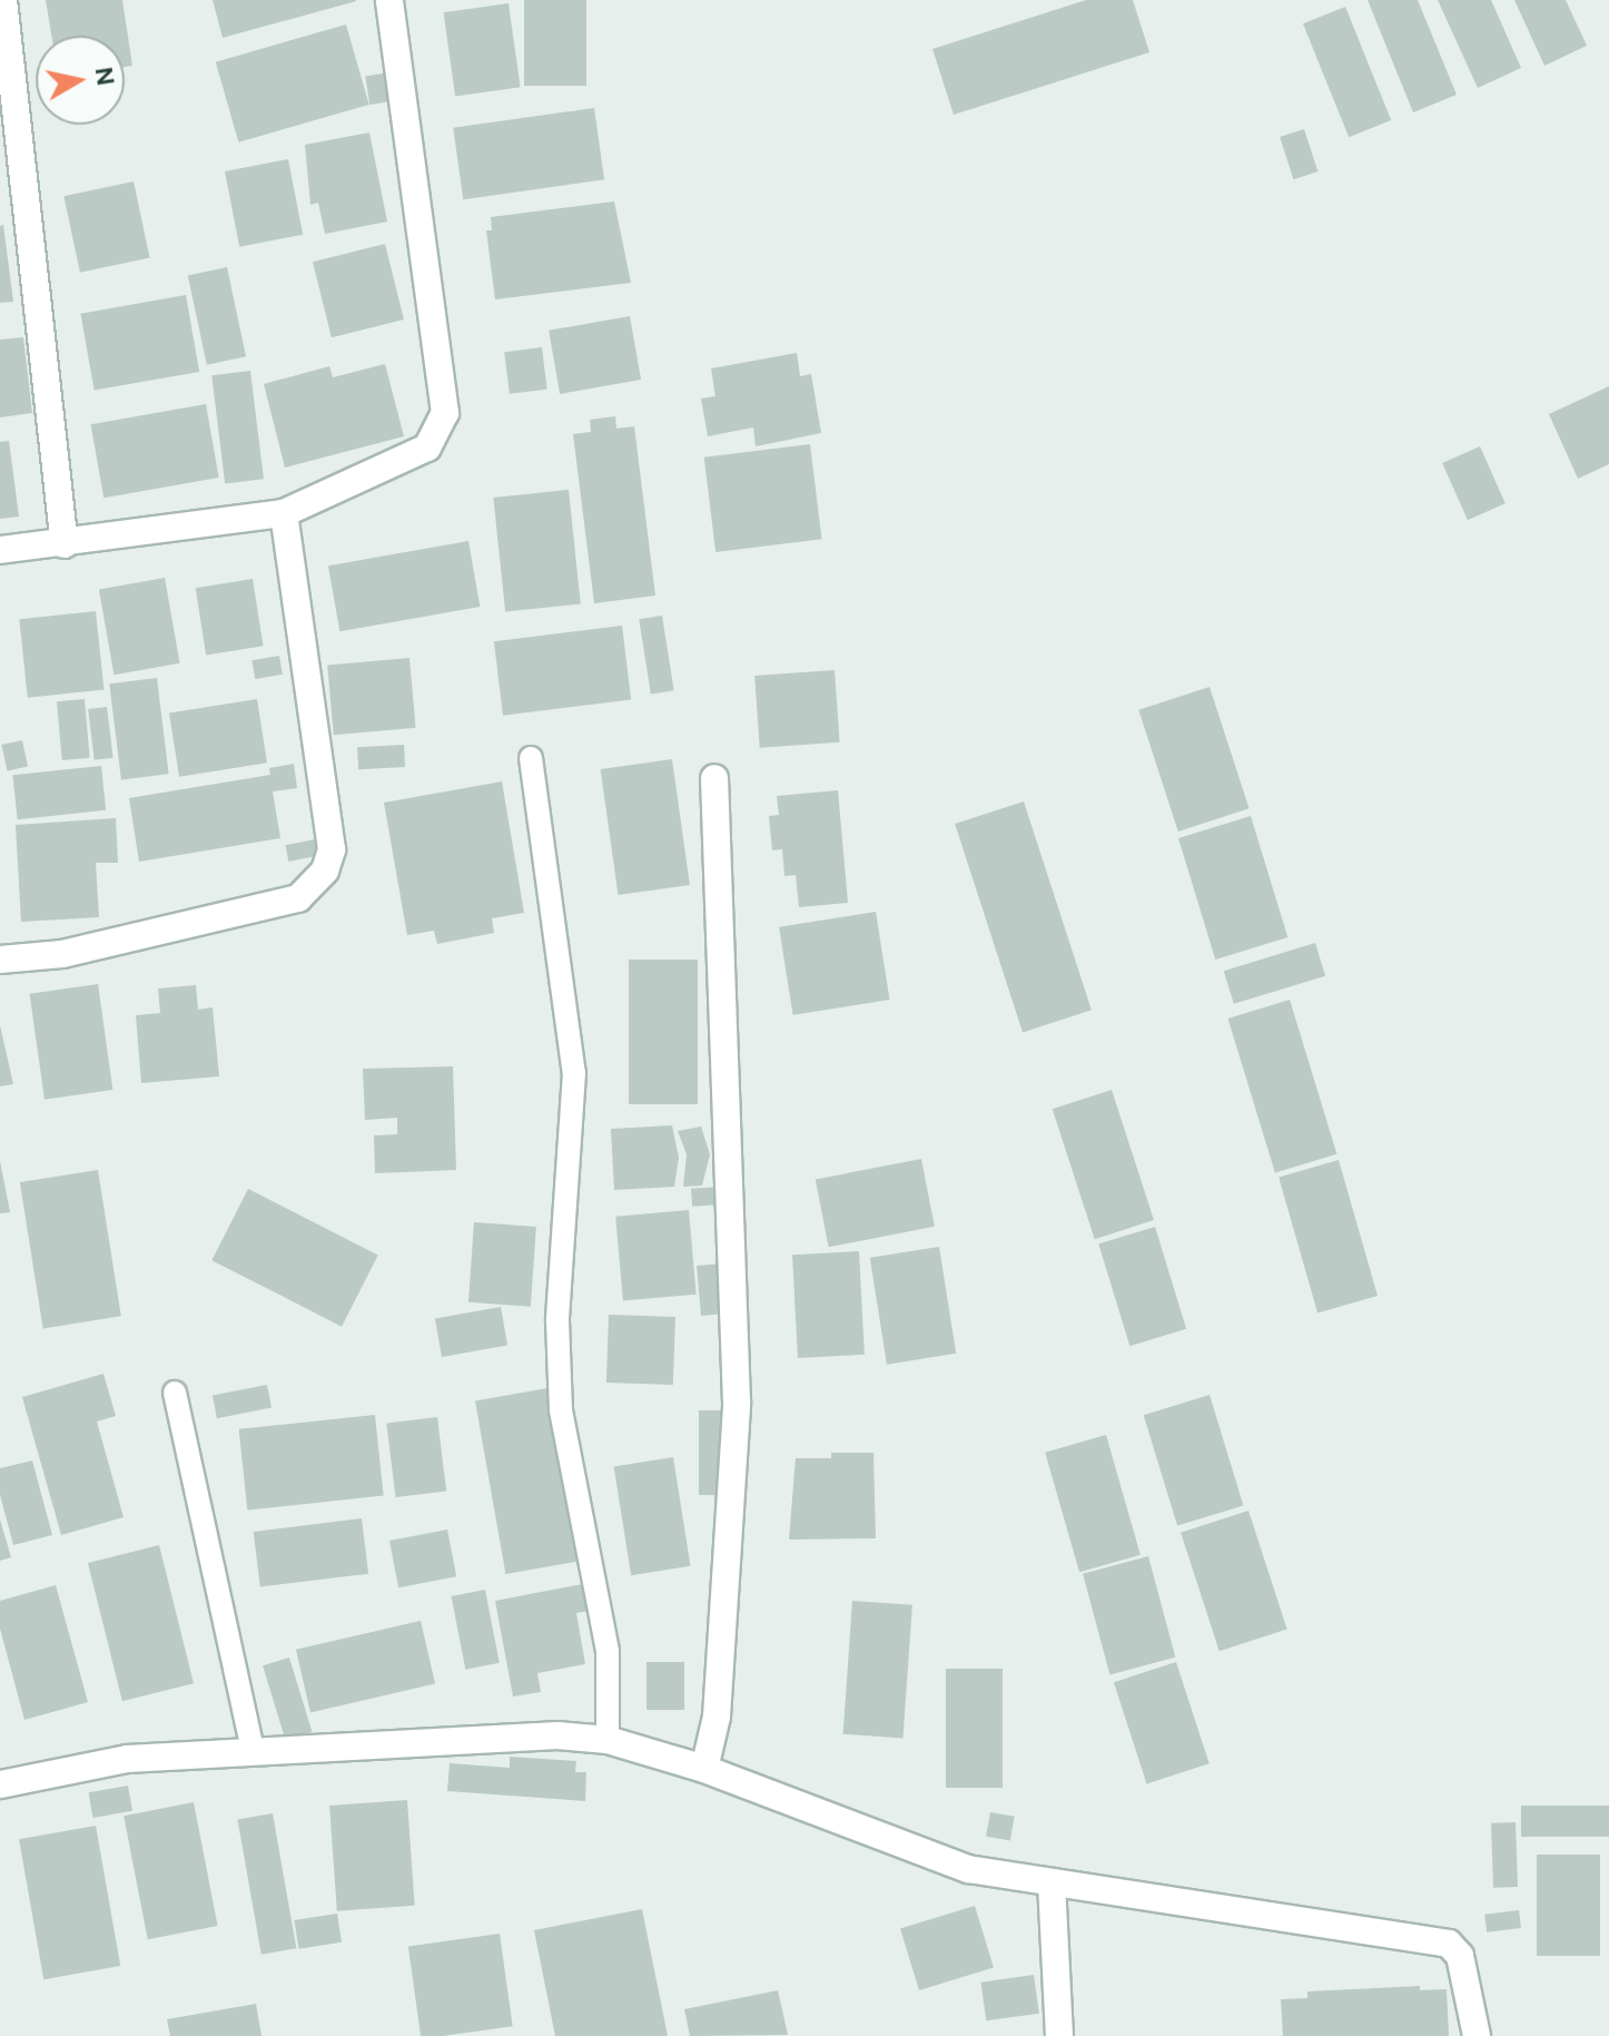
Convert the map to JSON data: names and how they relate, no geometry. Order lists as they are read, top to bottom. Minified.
{"north":"right"}
